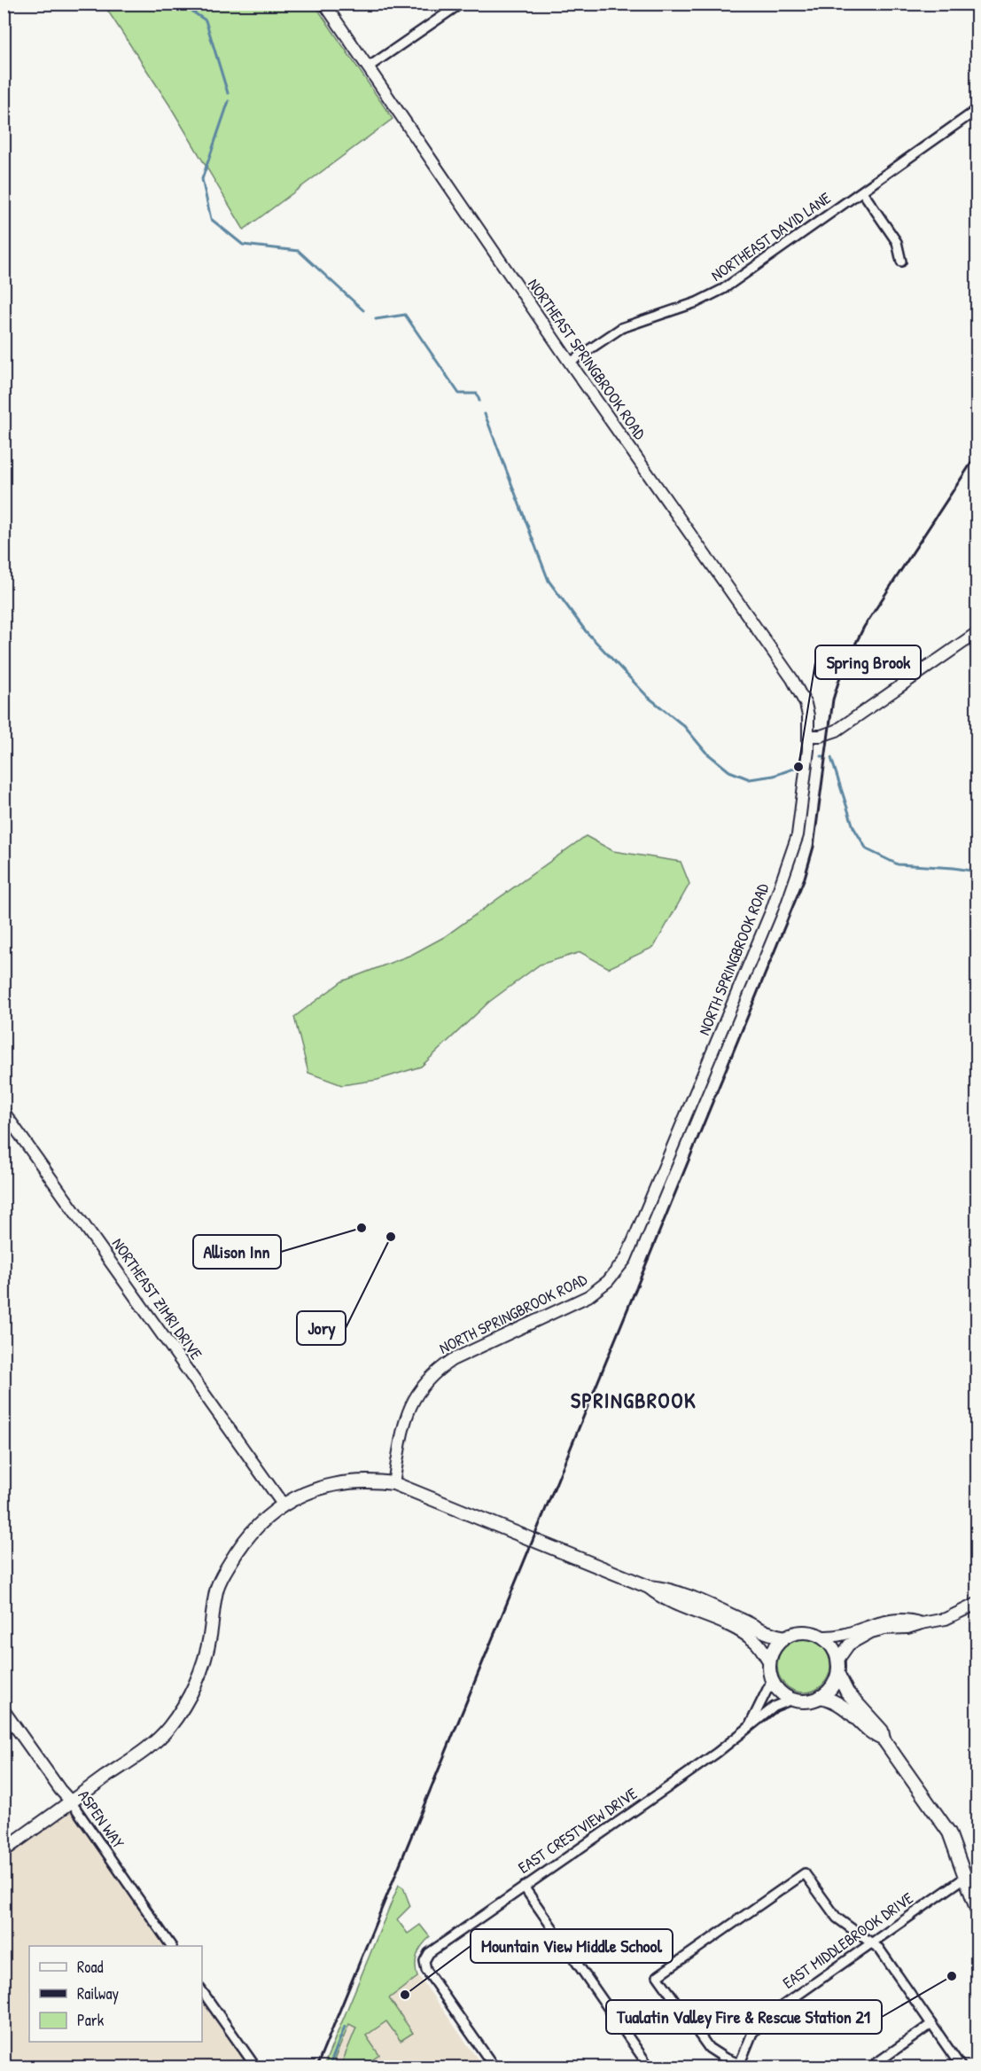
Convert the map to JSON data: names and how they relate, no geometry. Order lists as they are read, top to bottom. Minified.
{"streets":{"street":["NORTHEAST DAVID LANE","NORTHEAST SPRINGBROOK ROAD","NORTH SPRINGBROOK ROAD","NORTHEAST ZIMRI DRIVE","ASPEN WAY","EAST CRESTVIEW DRIVE","EAST MIDDLEBROOK DRIVE"]},"crossings":[["NORTHEAST DAVID LANE","NORTHEAST SPRINGBROOK ROAD"],["NORTHEAST SPRINGBROOK ROAD","NORTH SPRINGBROOK ROAD"]],"districts":["SPRINGBROOK"],"places":["Spring Brook","Allison Inn","Jory","Tualatin Valley Fire & Rescue Station 21","Mountain View Middle School"],"legend":["Road","Railway","Park"]}
